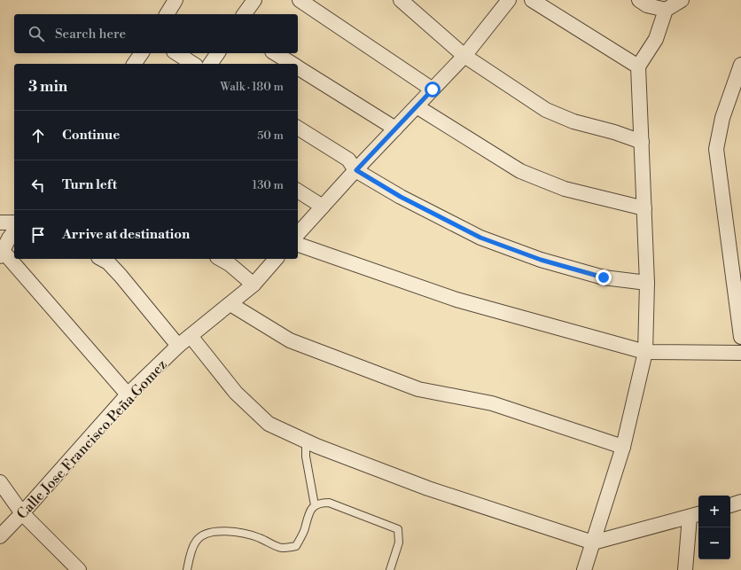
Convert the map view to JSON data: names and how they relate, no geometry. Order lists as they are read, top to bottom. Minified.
{"streets":{"street":["Calle Jose Francisco Peña Gomez"]},"page":{"search":"Search here","heading":["3 min","Walk · 180 m"],"list":[["Continue","50 m"],["Turn left","130 m"],"Arrive at destination"],"map_buttons":["+","−"]}}
